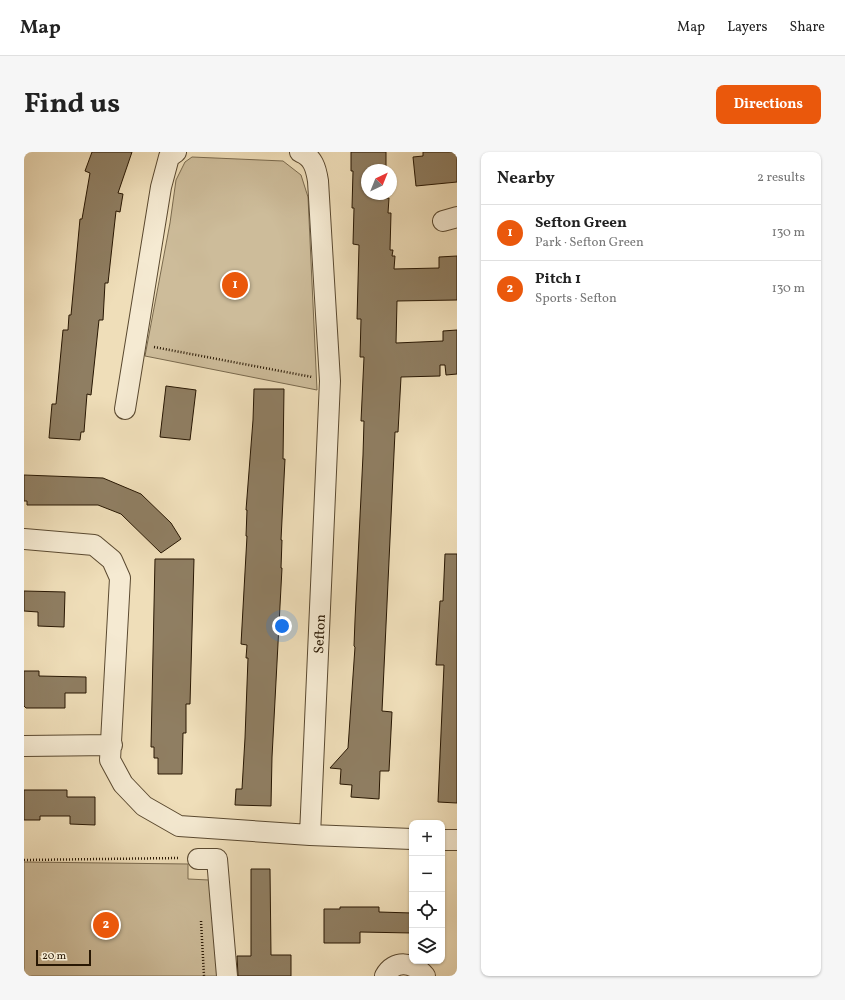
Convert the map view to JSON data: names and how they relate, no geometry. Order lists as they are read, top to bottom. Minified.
{"streets":{"street":["Sefton"]},"scale_bar":"20 m","north":"top right","page":{"header":"Map","nav":["Map","Layers","Share"],"title":"Find us","buttons":"Directions","heading":["Nearby","2 results"],"list":[{"mark":"1","name":"Sefton Green","note":"Park · Sefton Green","value":"130 m"},{"mark":"2","name":"Pitch 1","note":"Sports · Sefton","value":"130 m"}],"pins":["1","2"],"map_buttons":["+","−"],"scale":"20 m"}}
